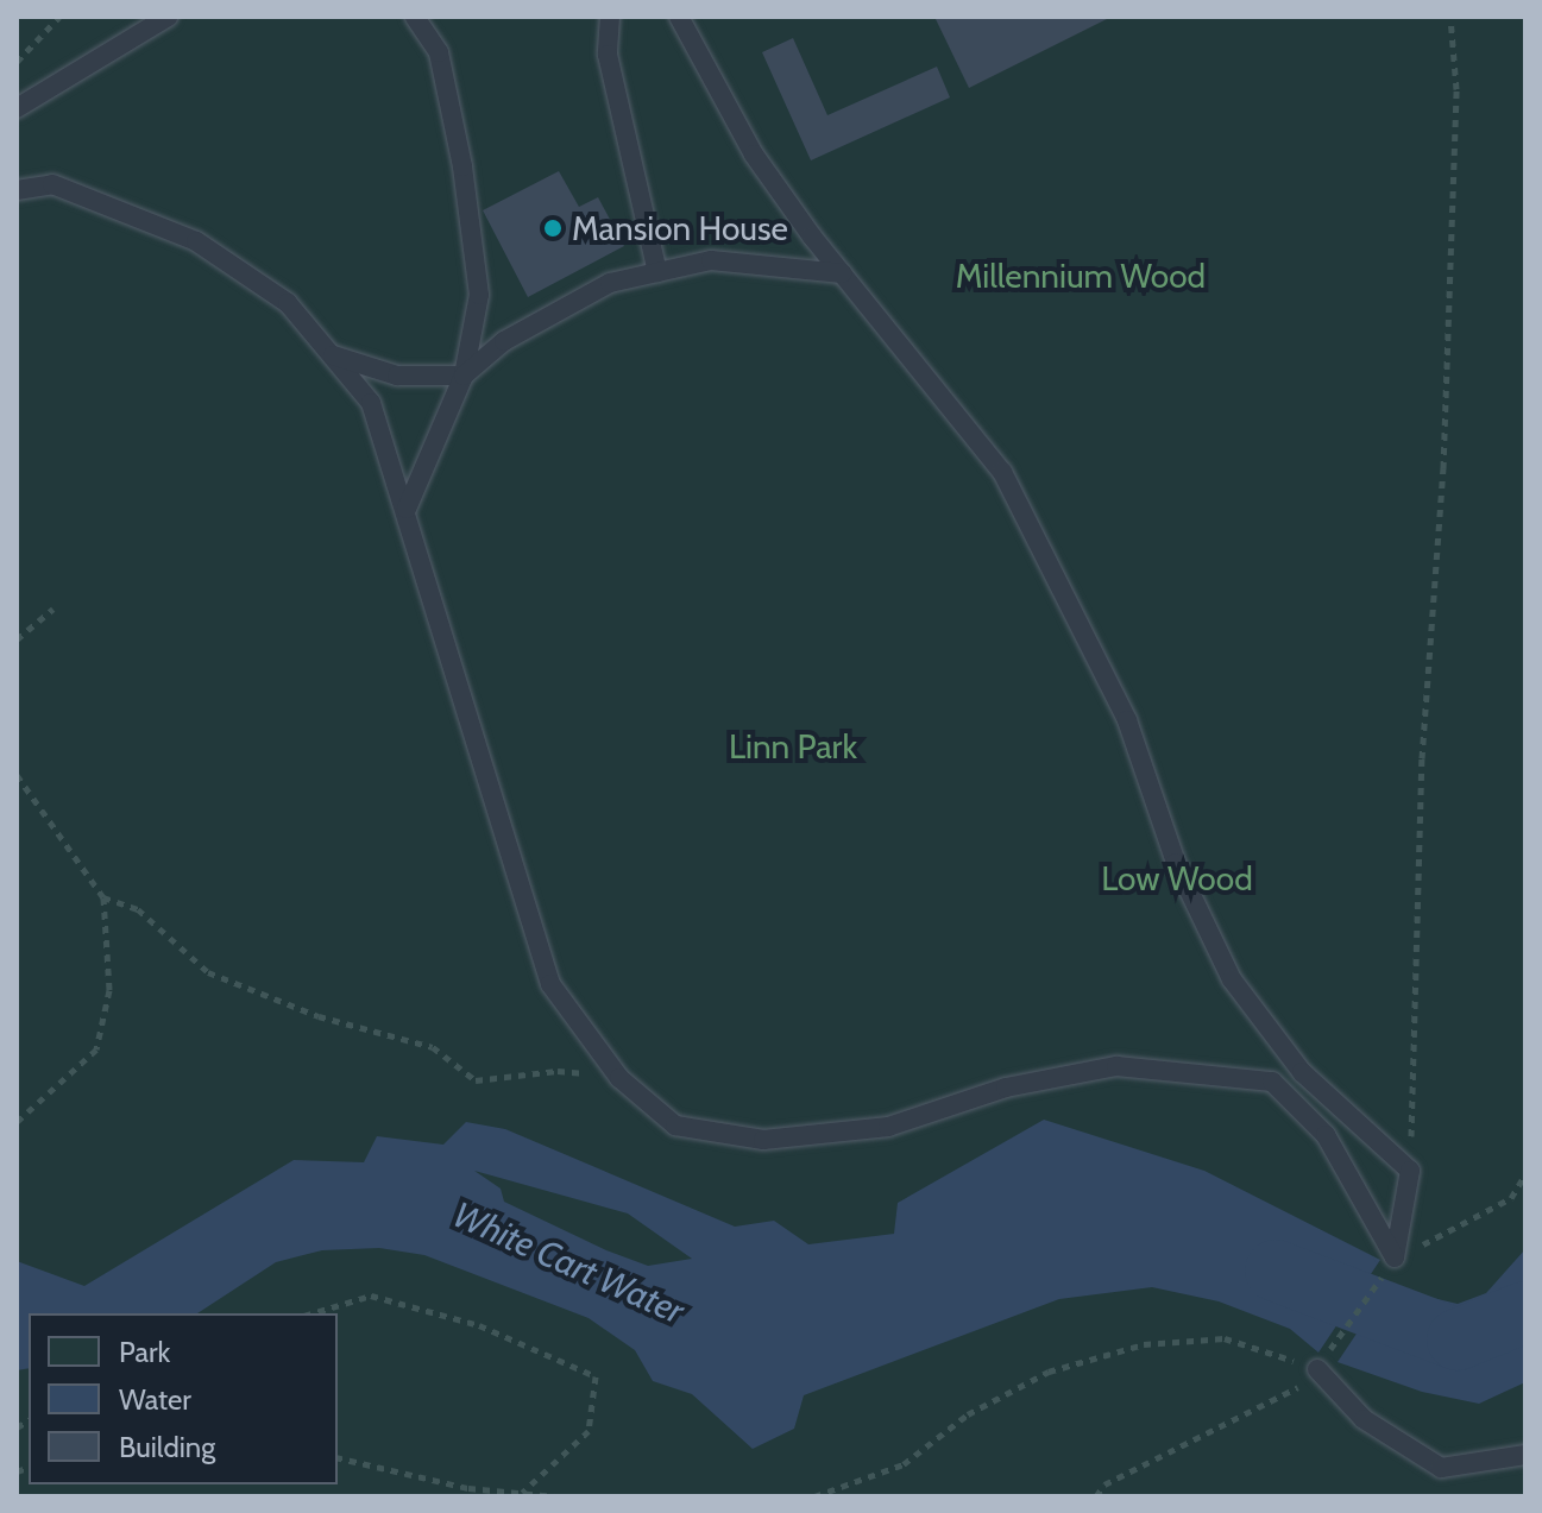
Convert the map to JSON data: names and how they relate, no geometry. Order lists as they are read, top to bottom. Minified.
{"water":["White Cart Water"],"parks":["Millennium Wood","Linn Park","Low Wood"],"places":["Mansion House"],"legend":["Park","Water","Building"]}
